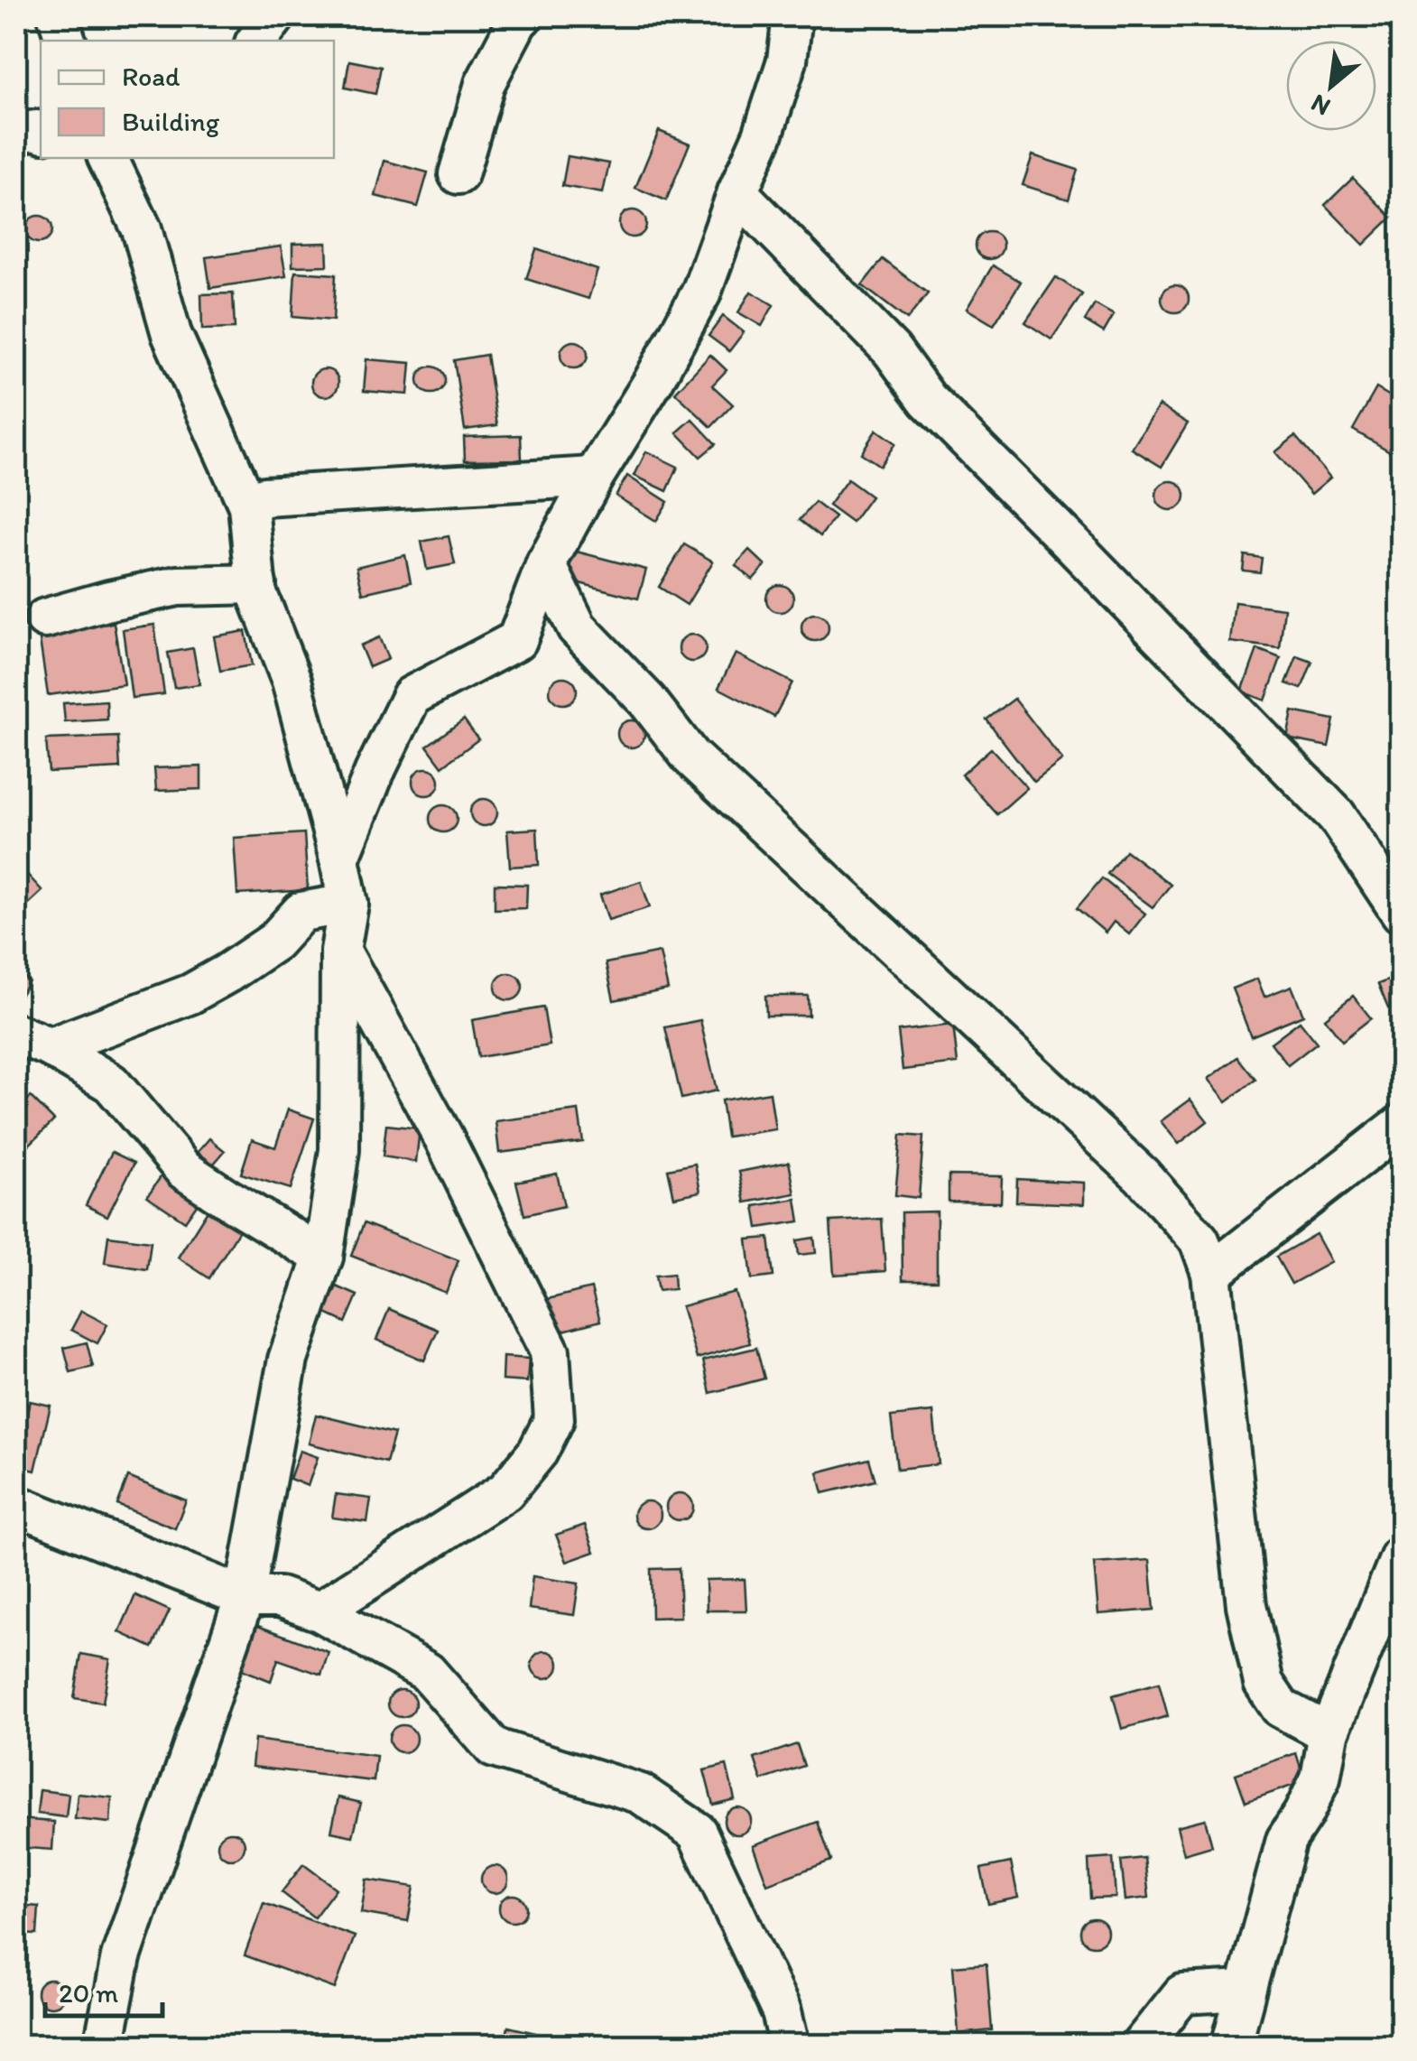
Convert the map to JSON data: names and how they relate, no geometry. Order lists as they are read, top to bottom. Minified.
{"legend":["Road","Building"],"scale_bar":"20 m","north":"bottom left"}
